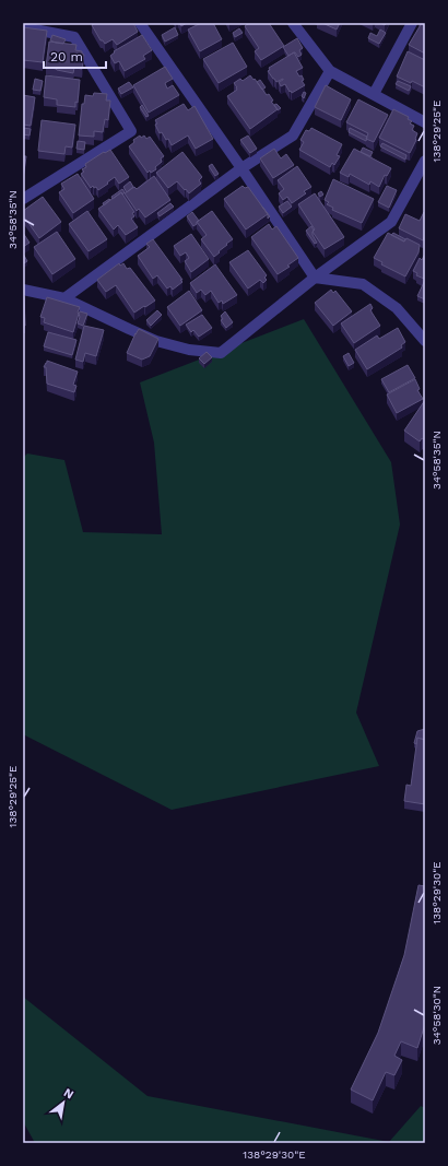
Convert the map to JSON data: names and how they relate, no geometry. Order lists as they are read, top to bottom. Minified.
{"scale_bar":"20 m","north":"top right","coordinates":["138°29'25\"E","34°58'35\"N","138°29'30\"E","34°58'30\"N"]}
